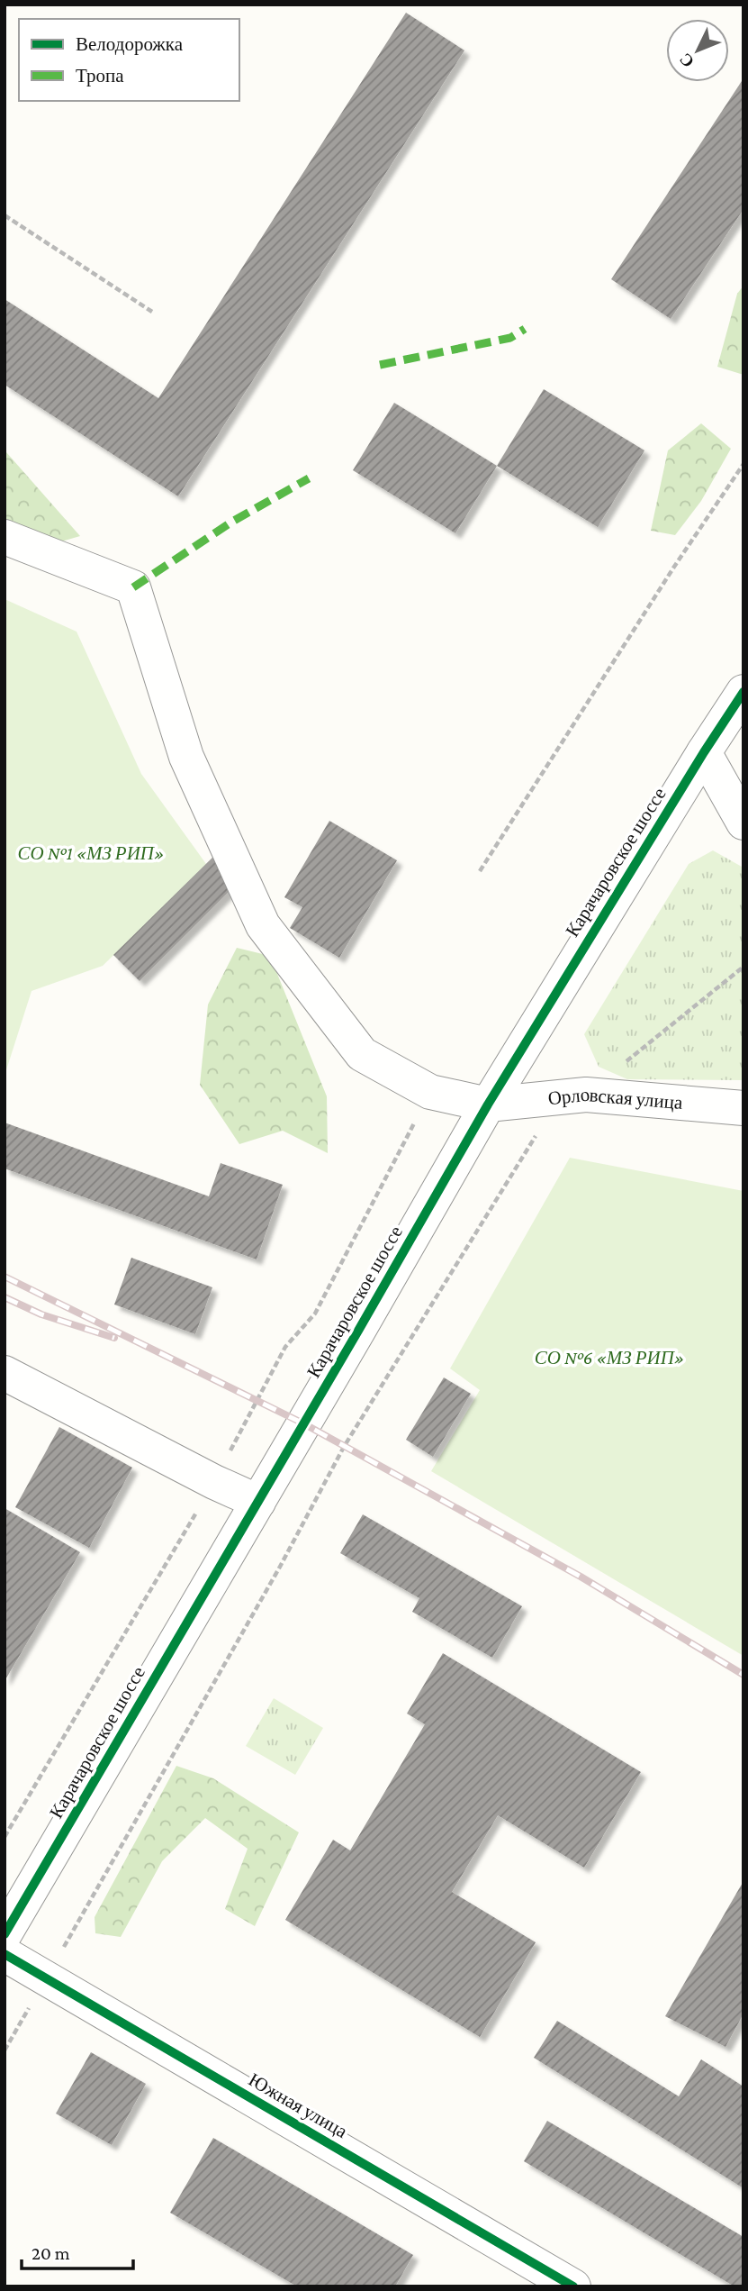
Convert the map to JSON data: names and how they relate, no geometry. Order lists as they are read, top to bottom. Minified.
{"streets":{"street":["Карачаровское шоссе","Орловская улица","Южная улица"]},"crossings":[["Карачаровское шоссе","Орловская улица"]],"parks":["СО №1 «МЗ РИП»","СО №6 «МЗ РИП»"],"legend":["Велодорожка","Тропа"],"scale_bar":"20 m","north":"bottom left"}
